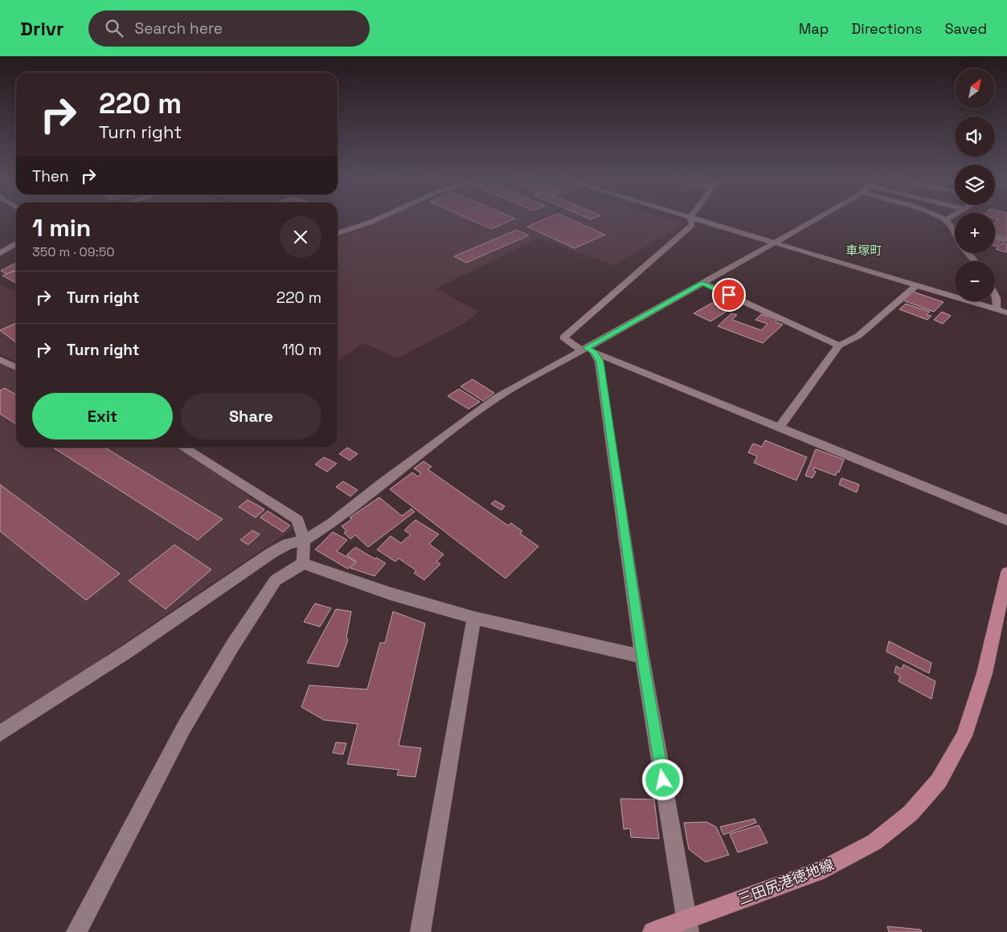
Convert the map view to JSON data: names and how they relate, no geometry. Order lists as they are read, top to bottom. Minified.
{"streets":{"main road":["三田尻港徳地線"]},"districts":["車塚町"],"north":"top right","page":{"header":"Drivr","search":"Search here","nav":["Map","Directions","Saved"],"map_buttons":["+","−"],"turn":["220 m","Turn right"],"then":"Then","heading":["1 min","350 m · 09:50"],"list":[{"name":"Turn right","value":"220 m"},{"name":"Turn right","value":"110 m"}],"buttons":["Exit","Share"]}}
